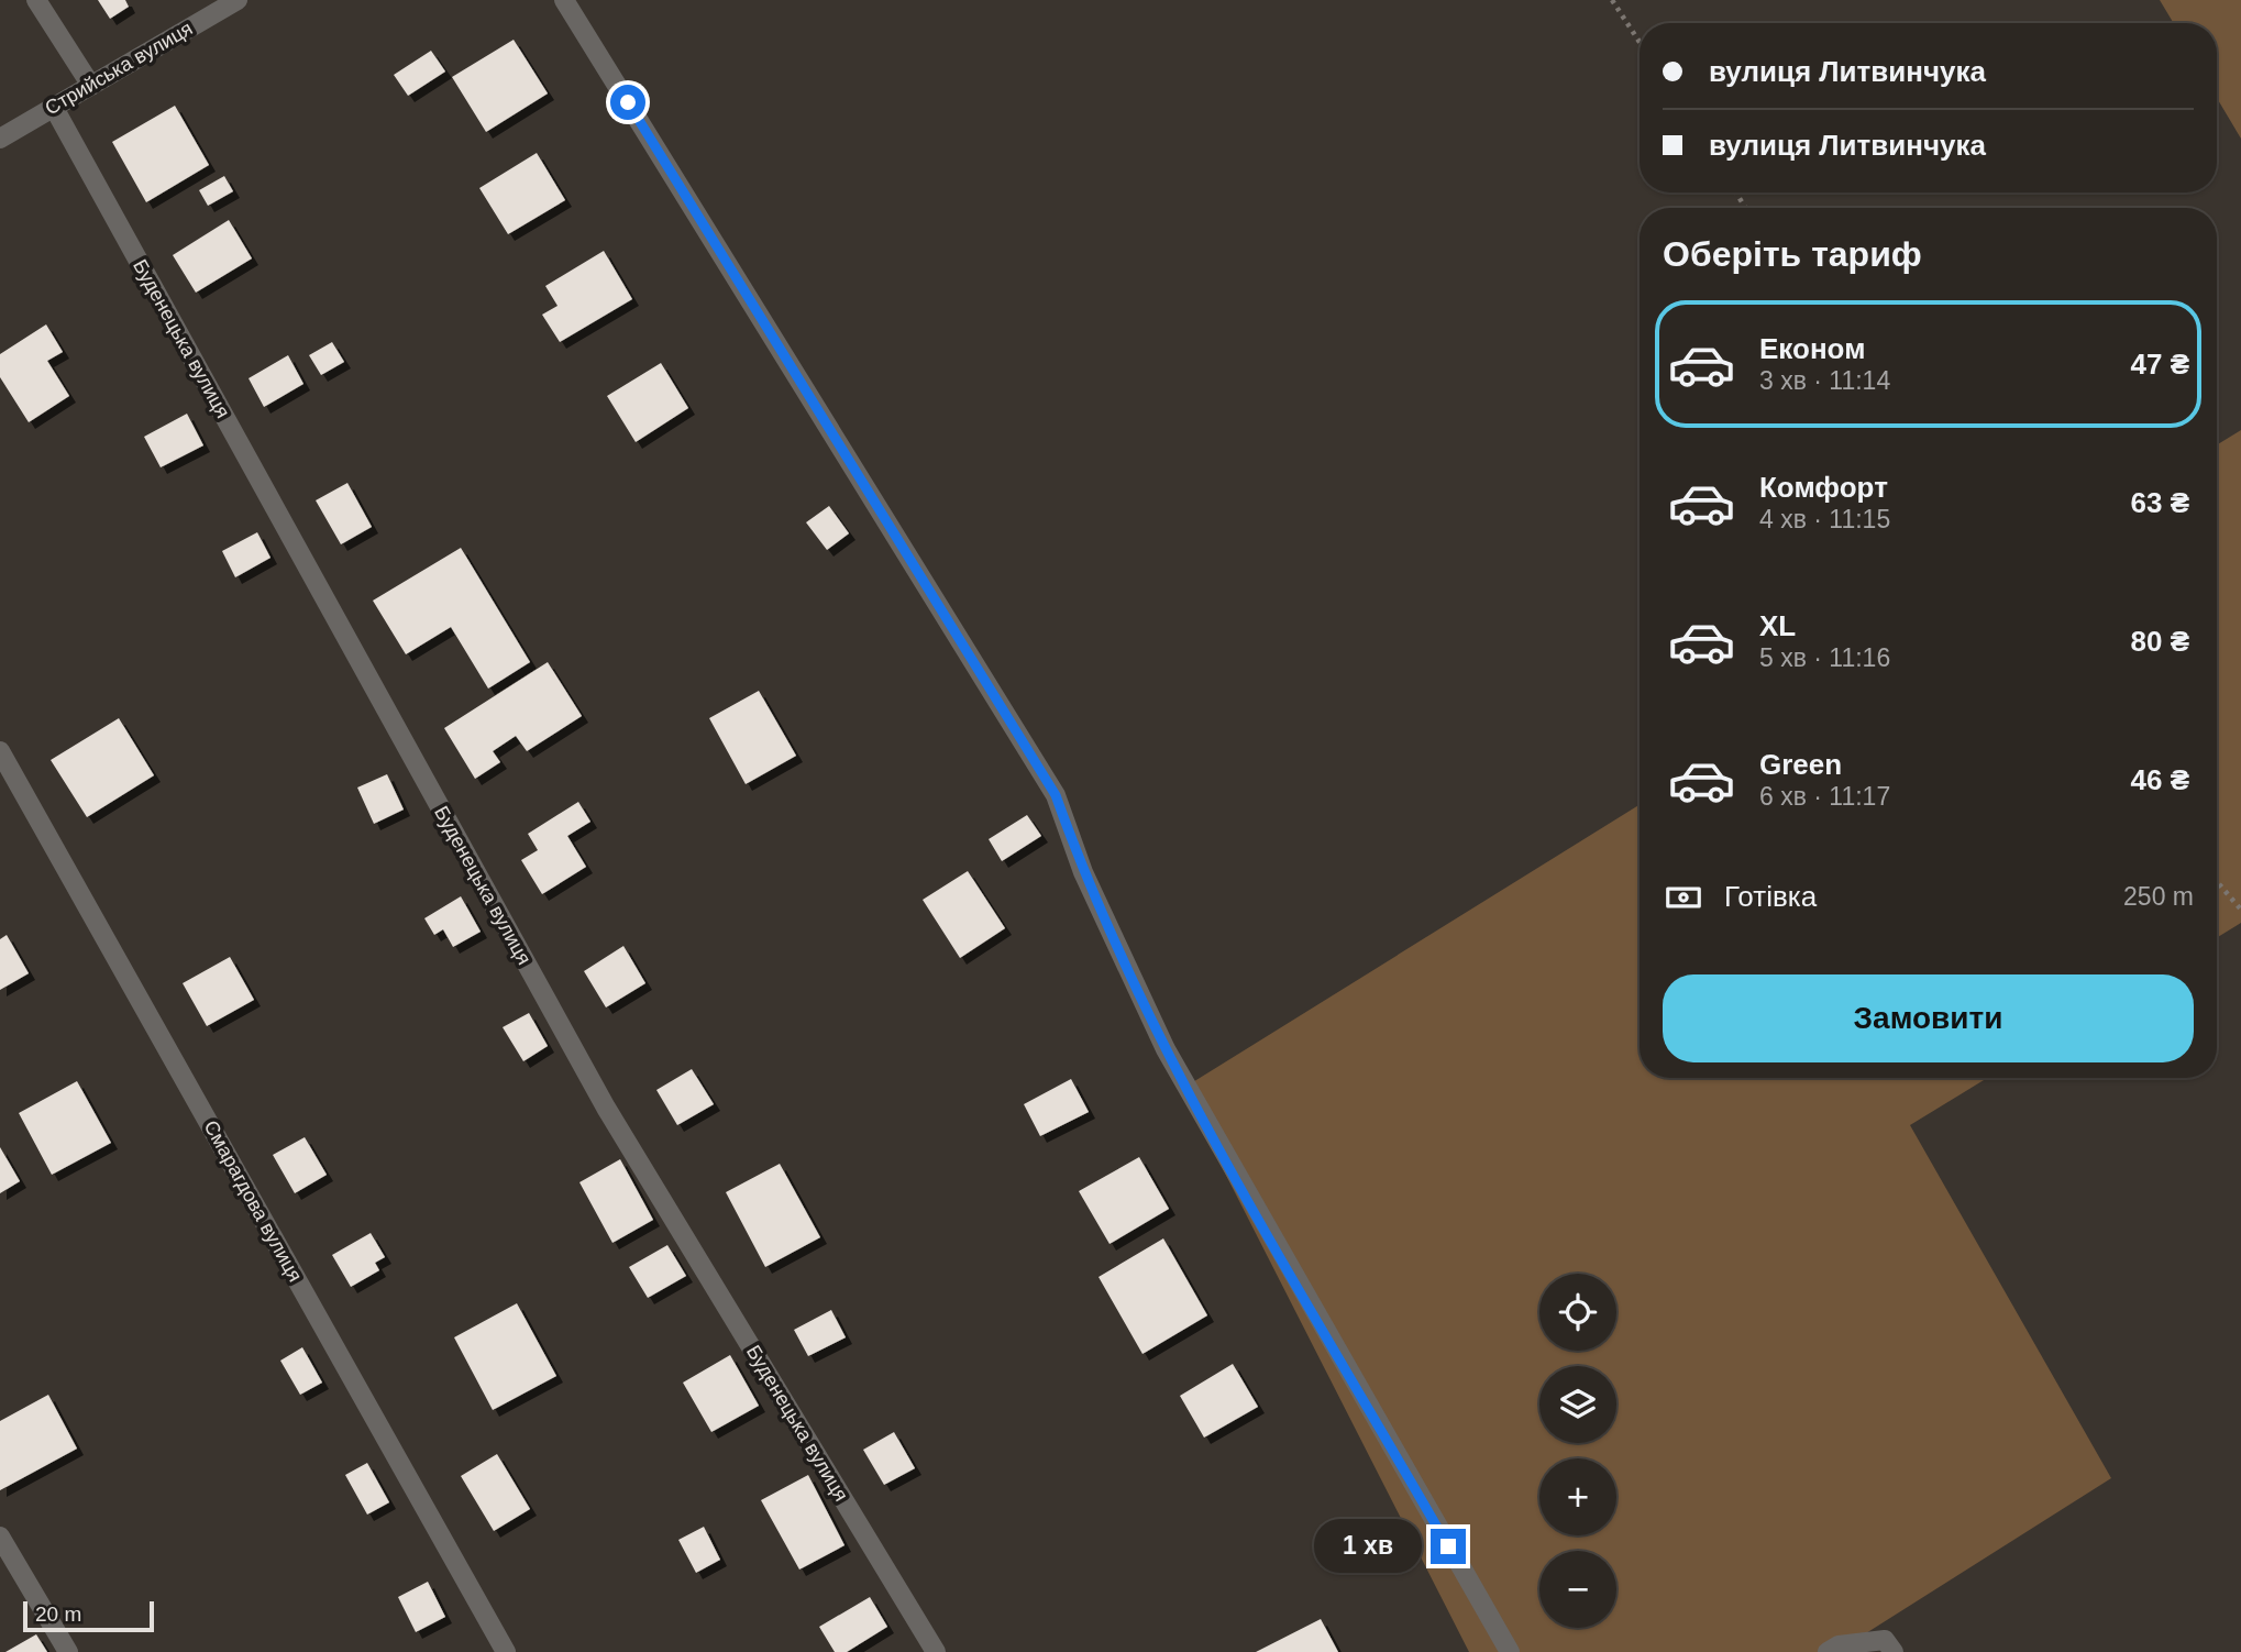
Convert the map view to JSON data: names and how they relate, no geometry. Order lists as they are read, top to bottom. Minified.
{"streets":{"street":["Стрийська вулиця","Буденецька вулиця","Смарагдова вулиця"]},"crossings":[["Стрийська вулиця","Буденецька вулиця"]],"scale_bar":"20 m","page":{"banner":["вулиця Литвинчука","вулиця Литвинчука"],"heading":"Оберіть тариф","list":[{"name":"Економ","note":"3 хв · 11:14","value":"47 ₴"},{"name":"Комфорт","note":"4 хв · 11:15","value":"63 ₴"},{"name":"XL","note":"5 хв · 11:16","value":"80 ₴"},{"name":"Green","note":"6 хв · 11:17","value":"46 ₴"}],"pay":["Готівка","250 m"],"buttons":"Замовити","map_buttons":["+","−"],"bubble":"1 хв","scale":"20 m"}}
